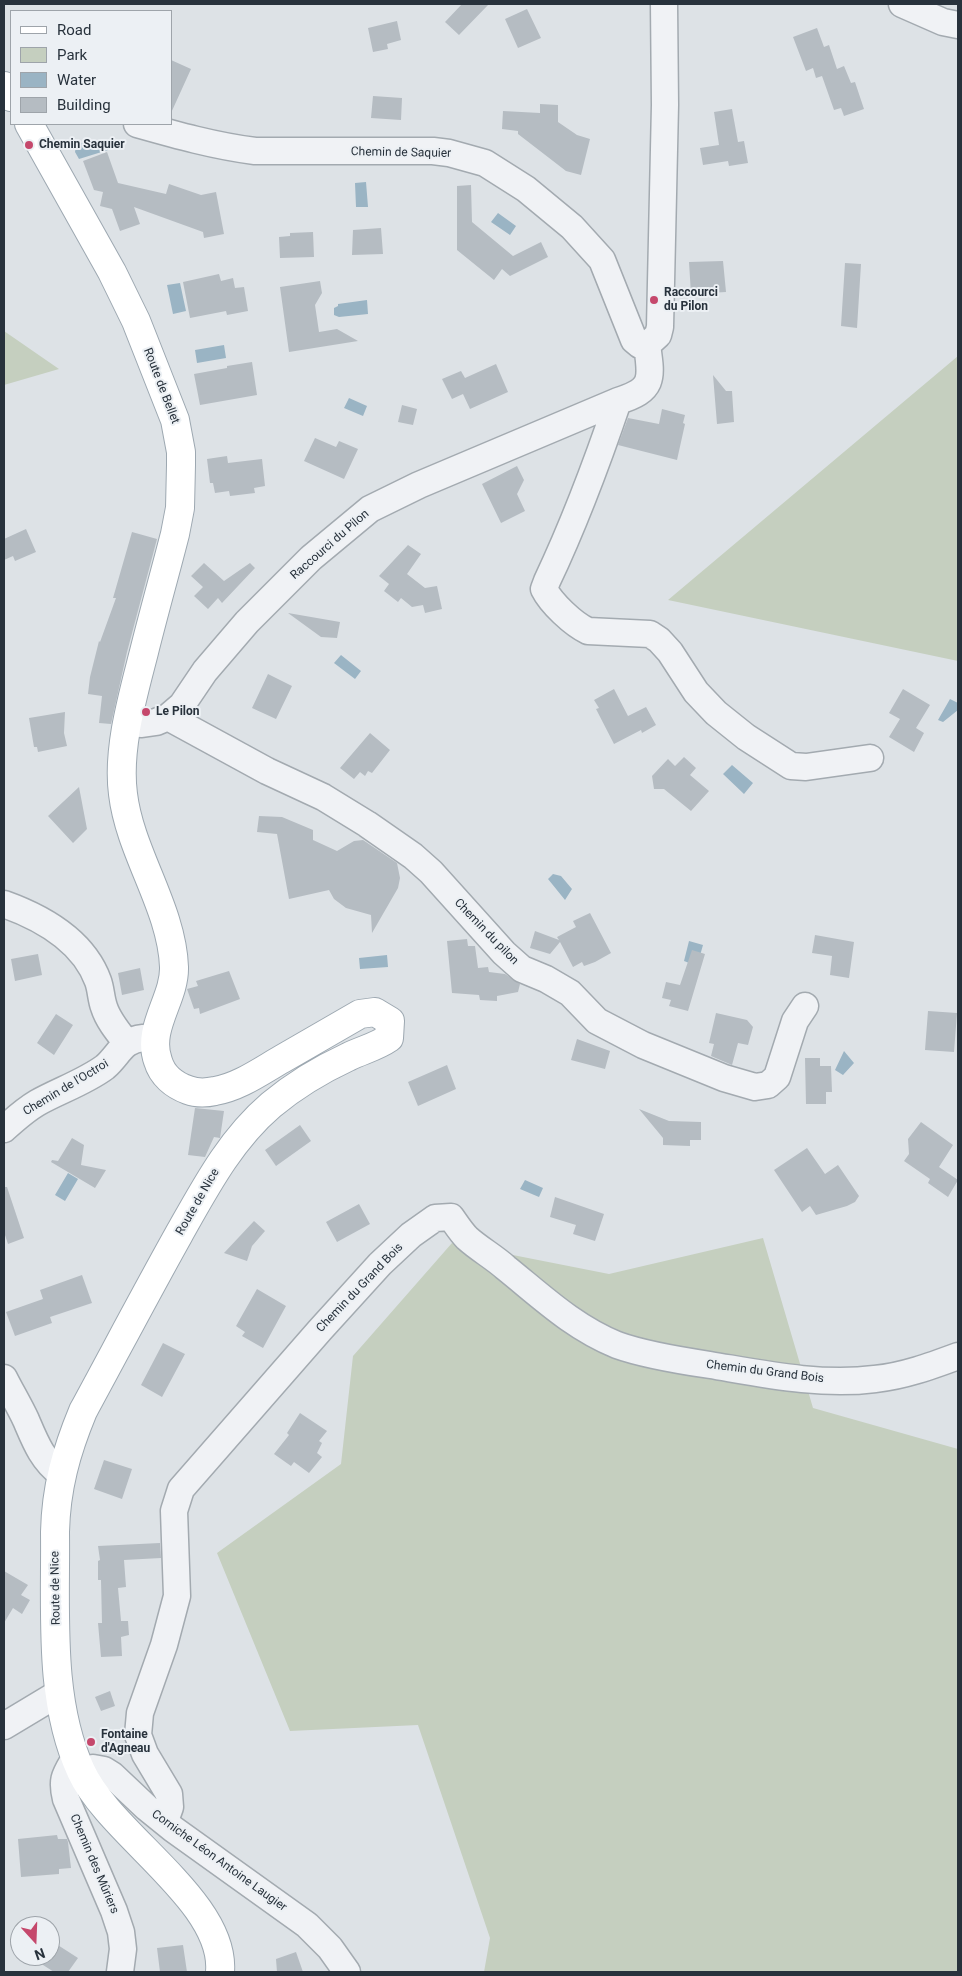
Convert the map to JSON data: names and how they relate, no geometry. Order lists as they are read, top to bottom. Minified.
{"streets":{"main road":["Route de Bellet","Route de Nice"],"street":["Chemin de Saquier","Raccourci du Pilon","Chemin du pilon","Chemin de l'Octroi","Chemin du Grand Bois","Corniche Léon Antoine Laugier","Chemin des Mûriers"]},"crossings":[["Chemin de Saquier","Raccourci du Pilon"],["Route de Bellet","Route de Nice"],["Raccourci du Pilon","Chemin du pilon"],["Route de Nice","Corniche Léon Antoine Laugier"],["Route de Nice","Chemin des Mûriers"],["Chemin du Grand Bois","Corniche Léon Antoine Laugier"],["Corniche Léon Antoine Laugier","Chemin des Mûriers"]],"places":["Chemin Saquier","Raccourci du Pilon","Le Pilon","Fontaine d'Agneau"],"legend":["Road","Park","Water","Building"],"north":"bottom"}
